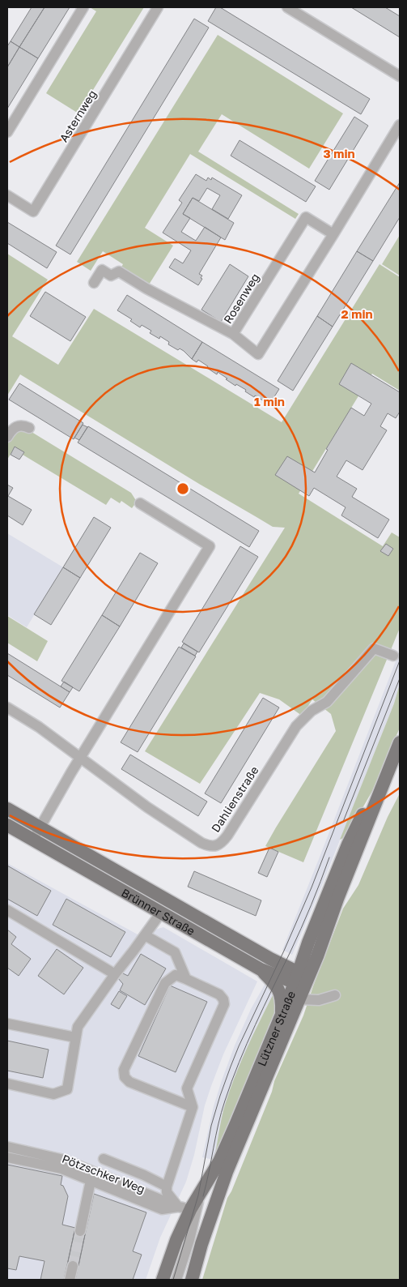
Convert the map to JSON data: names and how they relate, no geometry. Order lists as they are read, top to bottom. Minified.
{"streets":{"main road":["Brünner Straße","Lützner Straße"],"street":["Asternweg","Rosenweg","Dahlienstraße","Pötzschker Weg"]},"crossings":[["Brünner Straße","Lützner Straße"],["Lützner Straße","Pötzschker Weg"]],"rings":["3 min","2 min","1 min"]}
